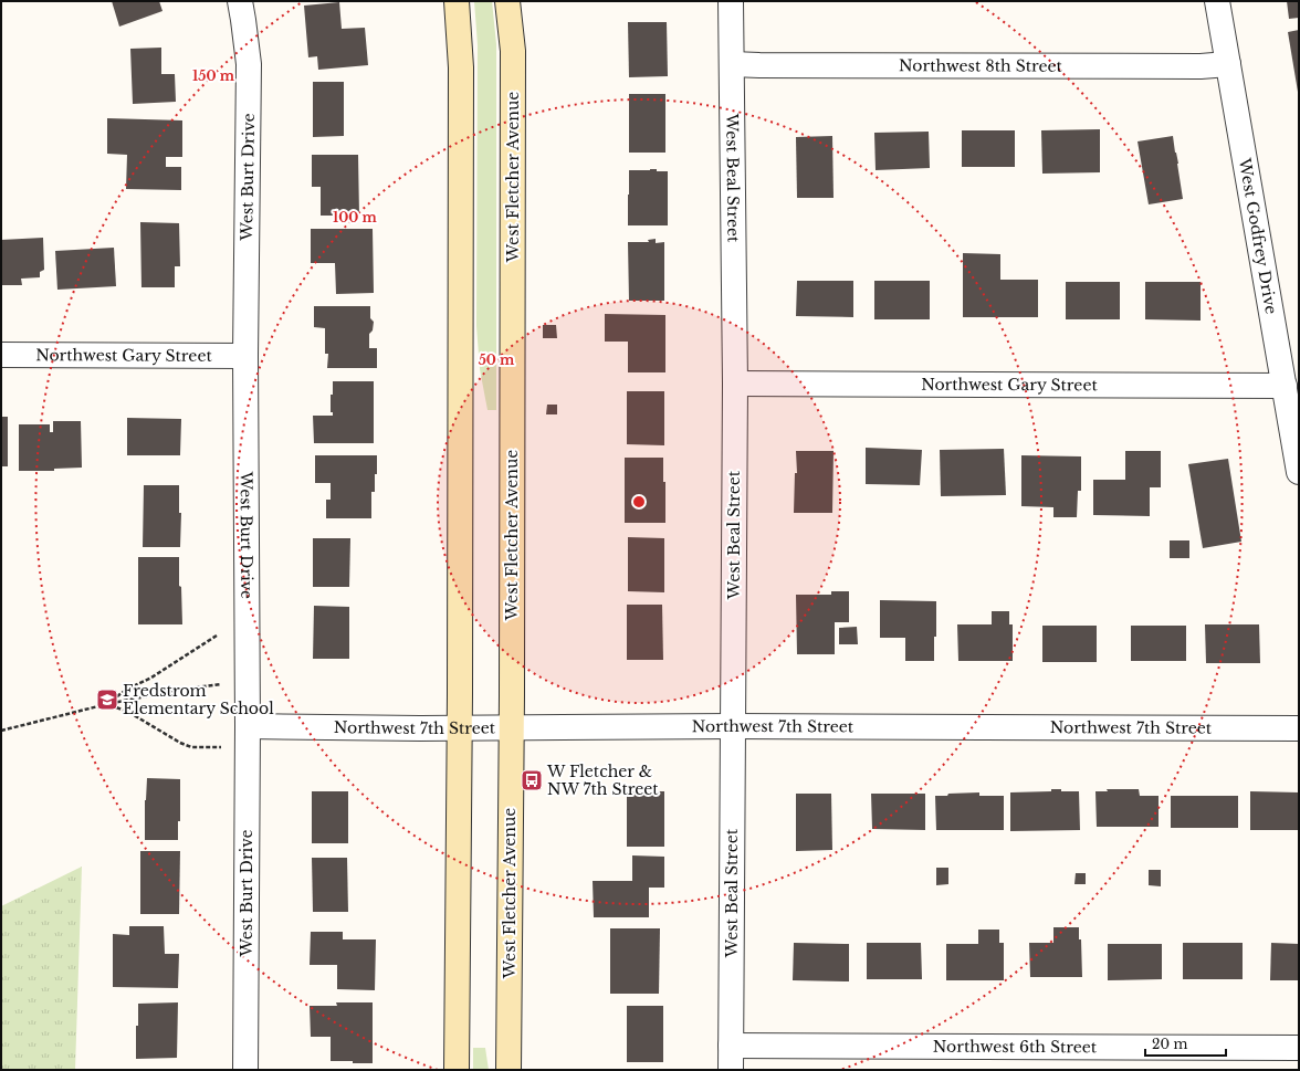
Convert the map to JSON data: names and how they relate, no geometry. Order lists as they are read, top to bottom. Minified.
{"streets":{"main road":["West Fletcher Avenue"],"street":["Northwest 8th Street","West Burt Drive","West Beal Street","West Godfrey Drive","Northwest Gary Street","Northwest 7th Street","Northwest 6th Street"]},"crossings":[["Northwest 8th Street","West Beal Street"],["Northwest 8th Street","West Godfrey Drive"],["West Burt Drive","Northwest Gary Street"],["West Burt Drive","Northwest 7th Street"],["West Fletcher Avenue","Northwest 7th Street"],["West Beal Street","Northwest Gary Street"],["West Beal Street","Northwest 7th Street"],["West Beal Street","Northwest 6th Street"],["West Godfrey Drive","Northwest Gary Street"]],"places":{"school or university":["Fredstrom Elementary School"],"bus stop":["W Fletcher & NW 7th Street"]},"scale_bar":"20 m","rings":["150 m","100 m","50 m"]}
